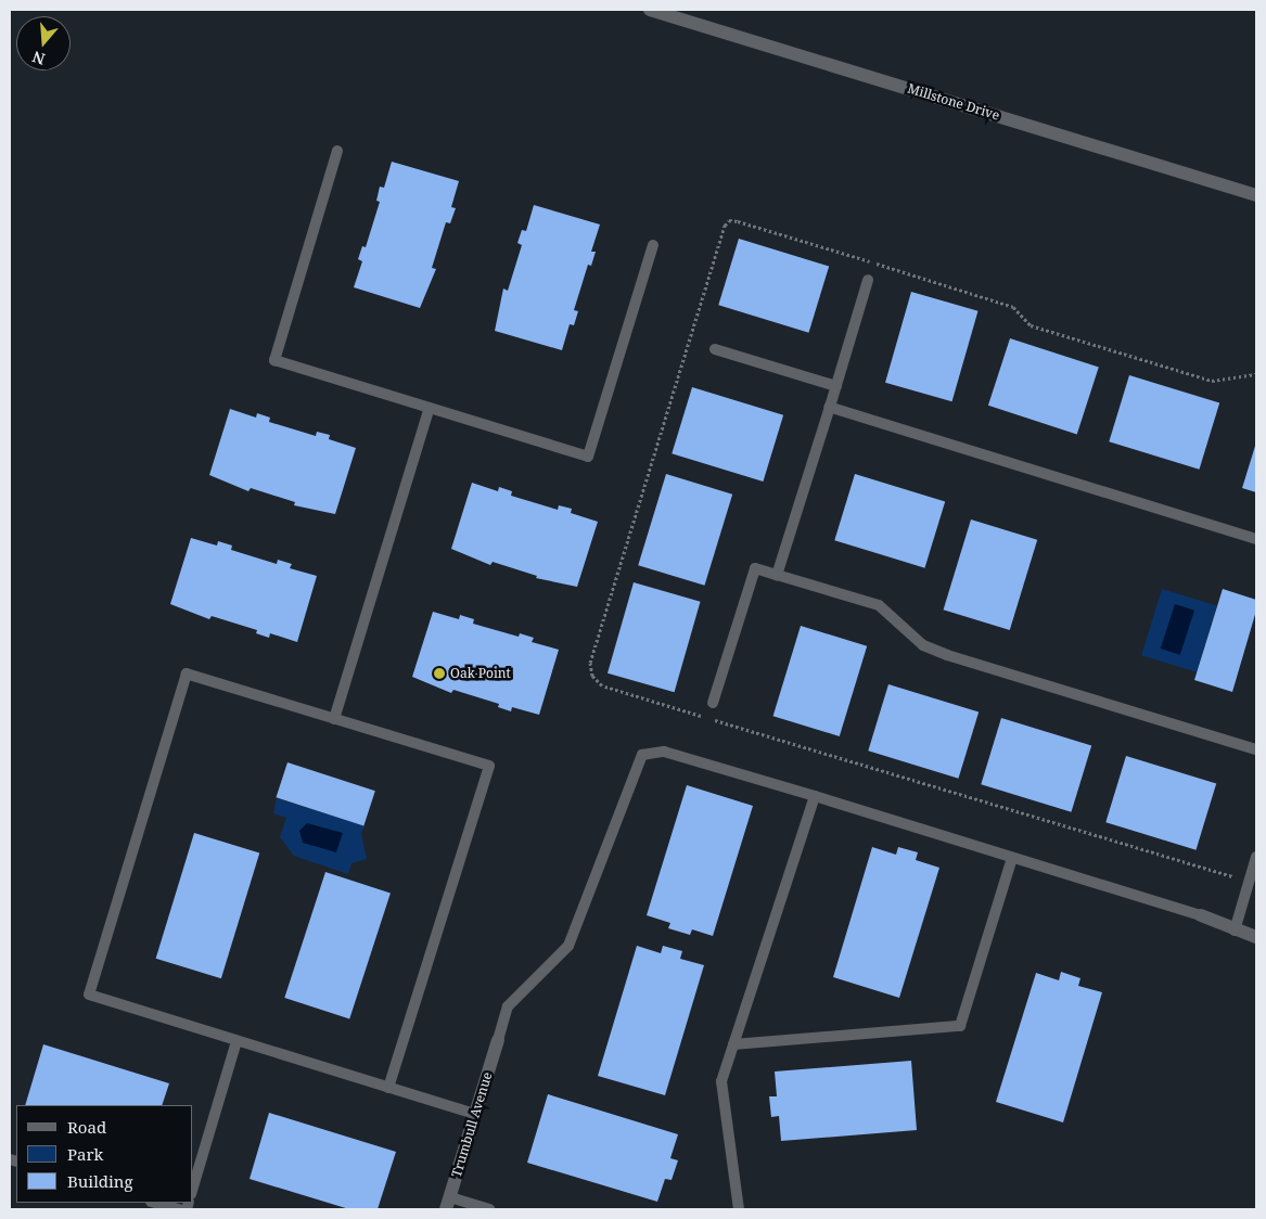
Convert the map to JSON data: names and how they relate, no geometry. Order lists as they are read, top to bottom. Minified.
{"streets":{"street":["Millstone Drive","Trumbull Avenue"]},"places":["Oak Point"],"legend":["Road","Park","Building"],"north":"bottom"}
